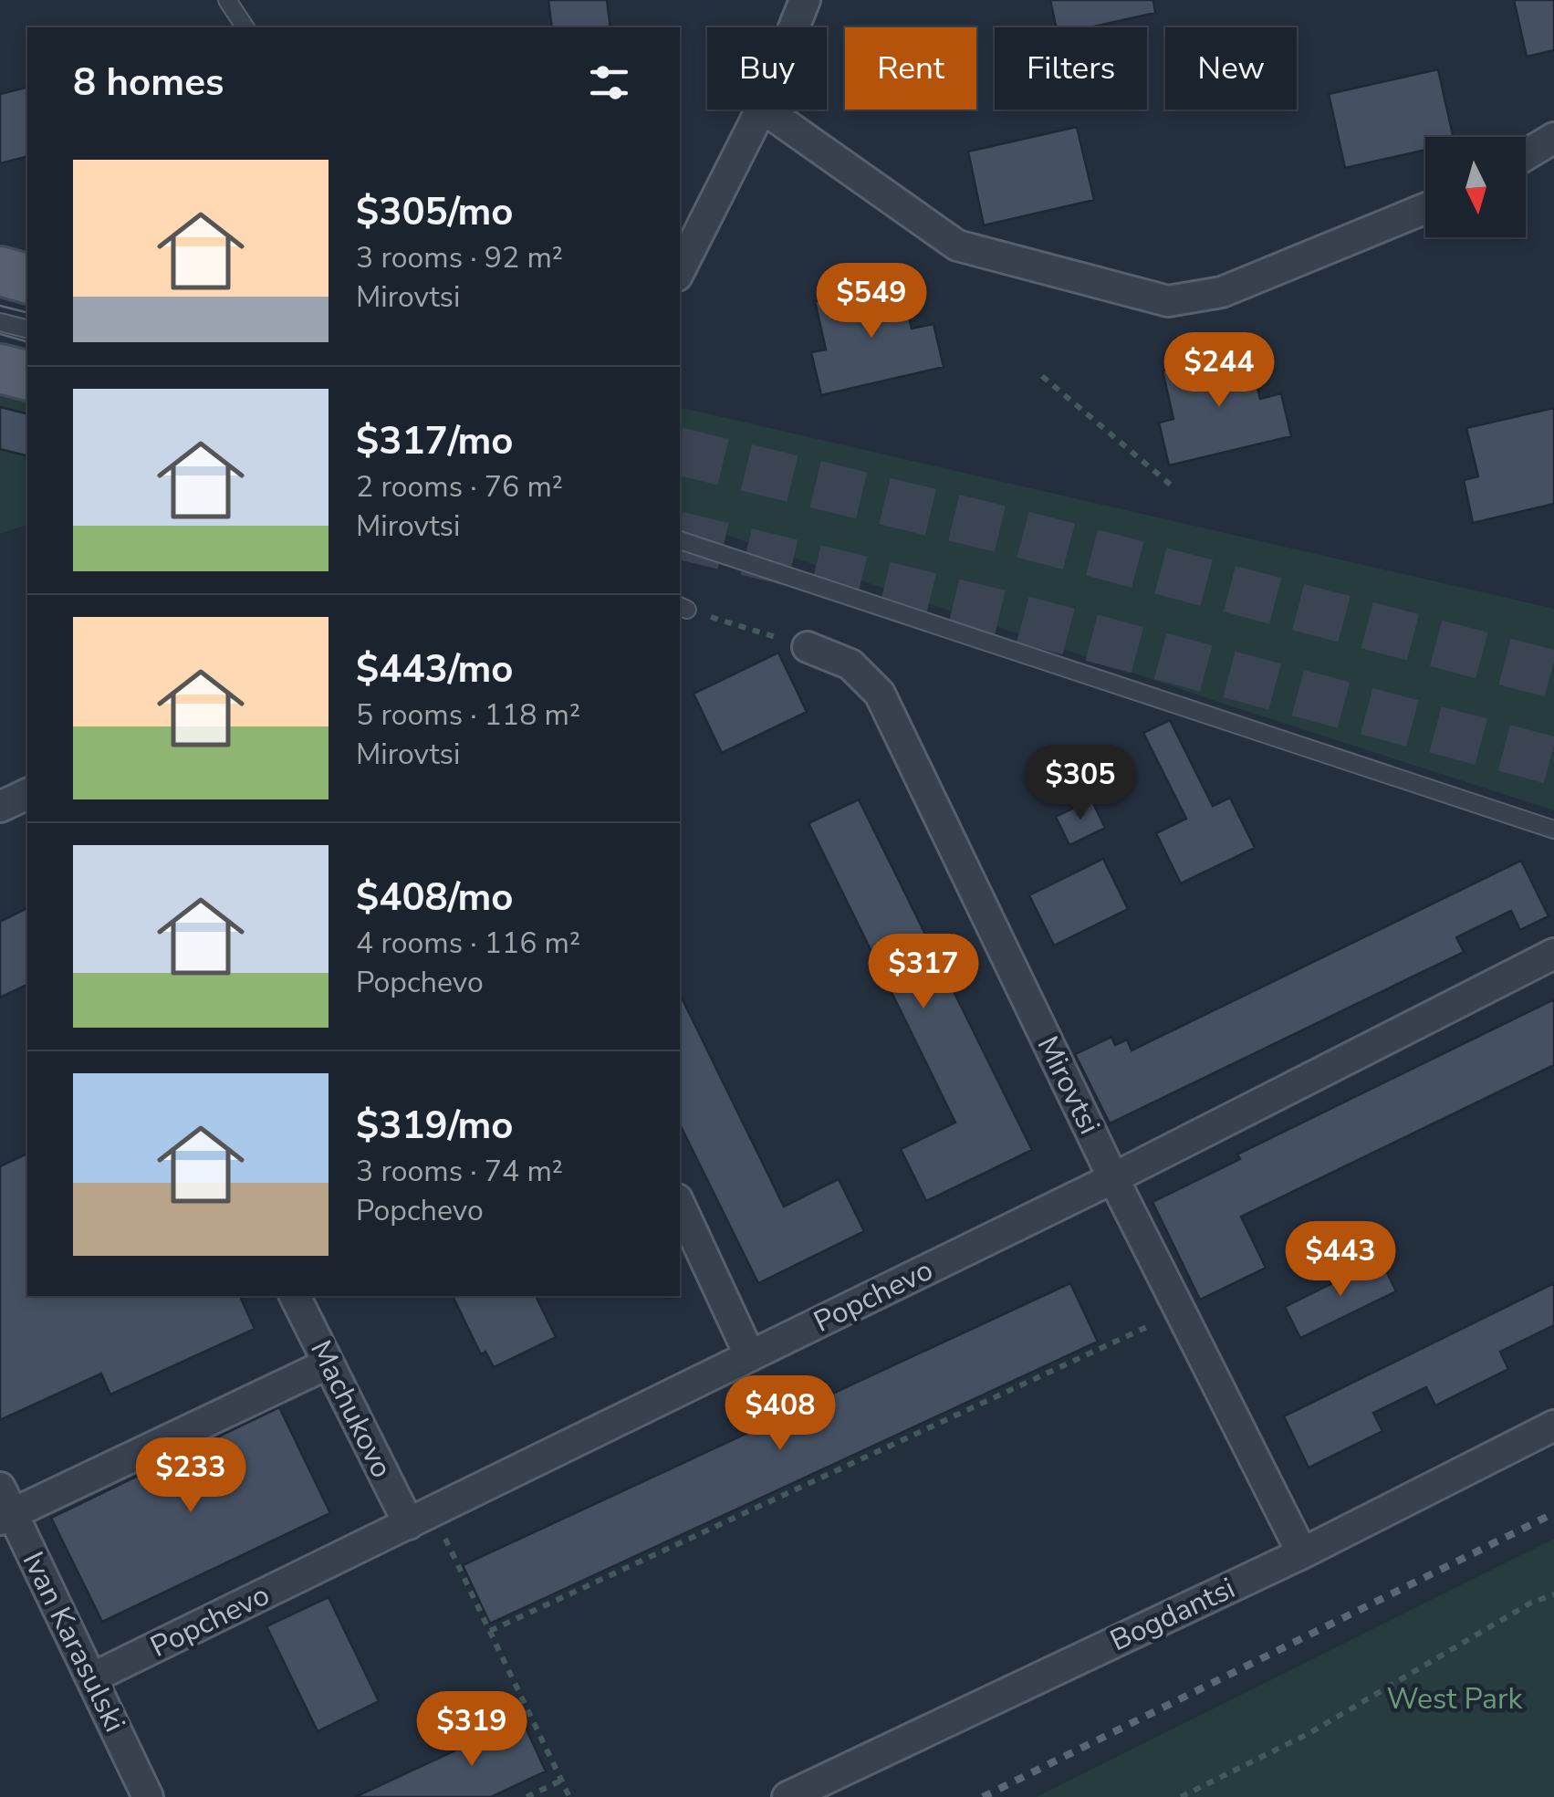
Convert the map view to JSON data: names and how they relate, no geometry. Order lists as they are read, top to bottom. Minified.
{"streets":{"street":["Mirovtsi","Popchevo","Machukovo","Bogdantsi","Ivan Karasulski"]},"crossings":[["Mirovtsi","Popchevo"],["Mirovtsi","Bogdantsi"],["Popchevo","Machukovo"],["Popchevo","Ivan Karasulski"]],"parks":["West Park"],"north":"bottom","page":{"chip":["Buy","Rent","Filters","New"],"heading":"8 homes","list":[{"name":"$305/mo","note":"3 rooms · 92 m² · Mirovtsi"},{"name":"$317/mo","note":"2 rooms · 76 m² · Mirovtsi"},{"name":"$443/mo","note":"5 rooms · 118 m² · Mirovtsi"},{"name":"$408/mo","note":"4 rooms · 116 m² · Popchevo"},{"name":"$319/mo","note":"3 rooms · 74 m² · Popchevo"}],"price":["$549","$244","$305","$317","$443","$408","$233","$319"]}}
